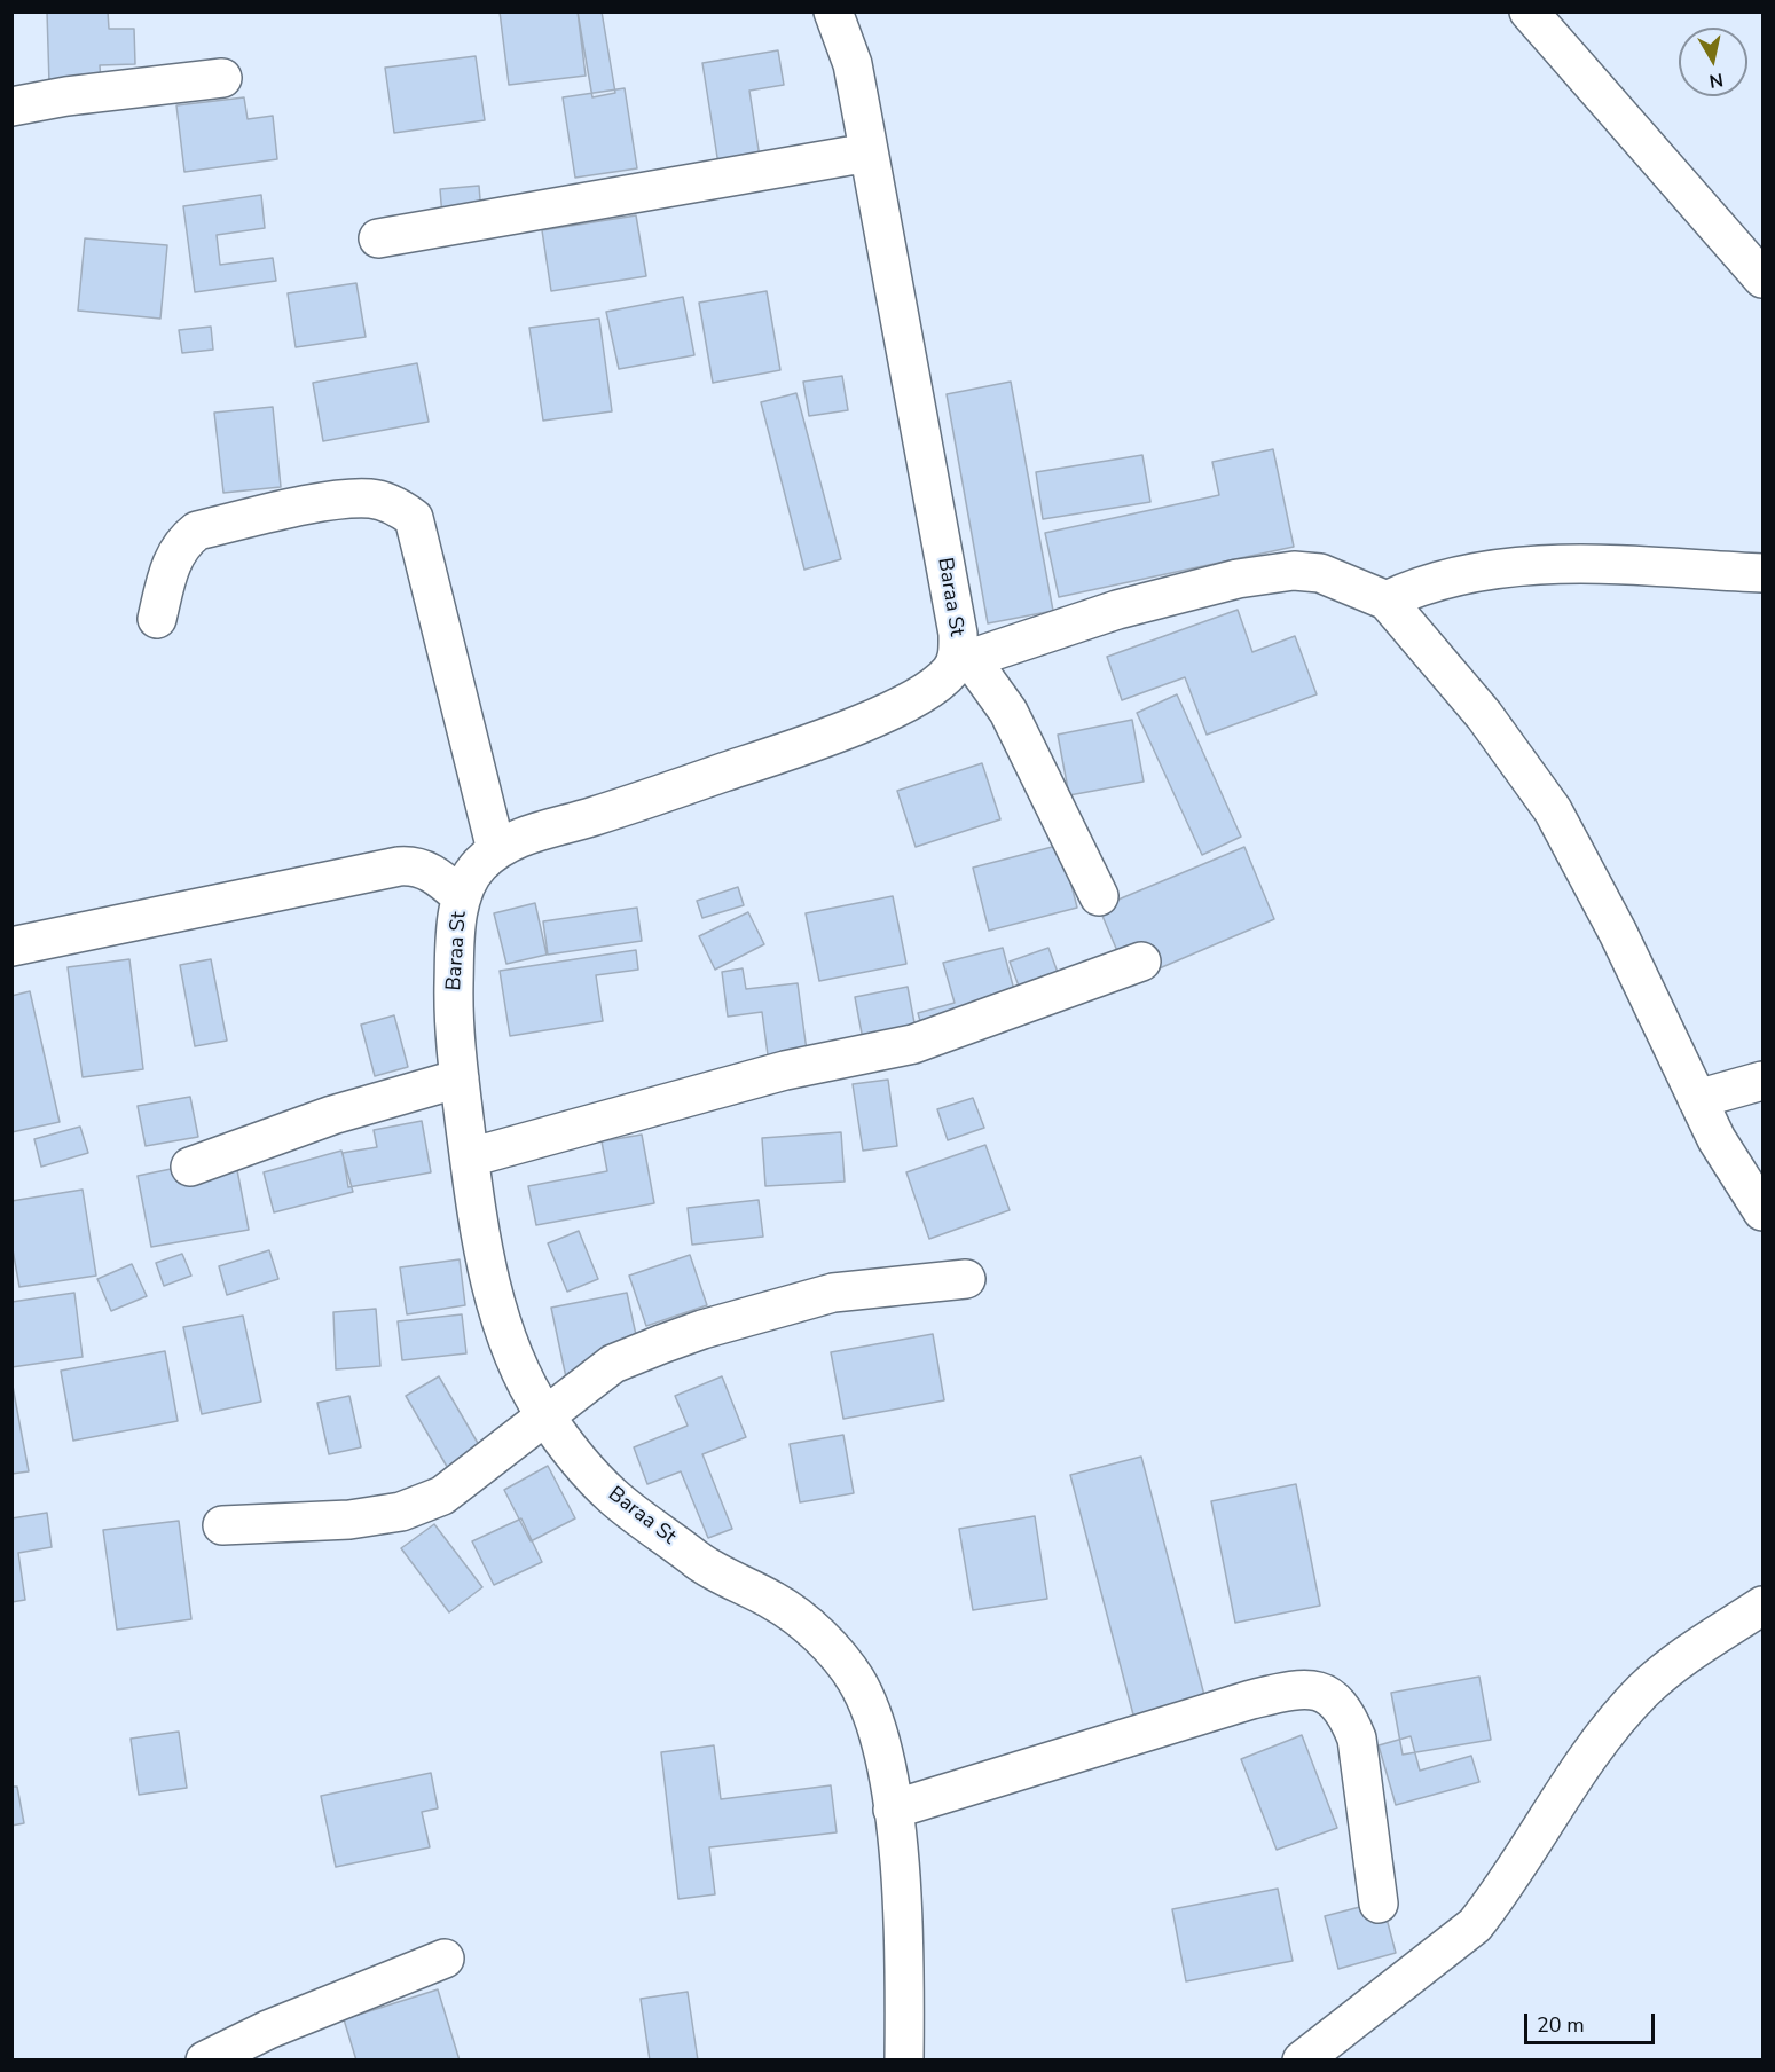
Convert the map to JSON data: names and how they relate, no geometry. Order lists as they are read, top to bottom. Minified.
{"streets":{"street":["Baraa St"]},"scale_bar":"20 m","north":"bottom"}
